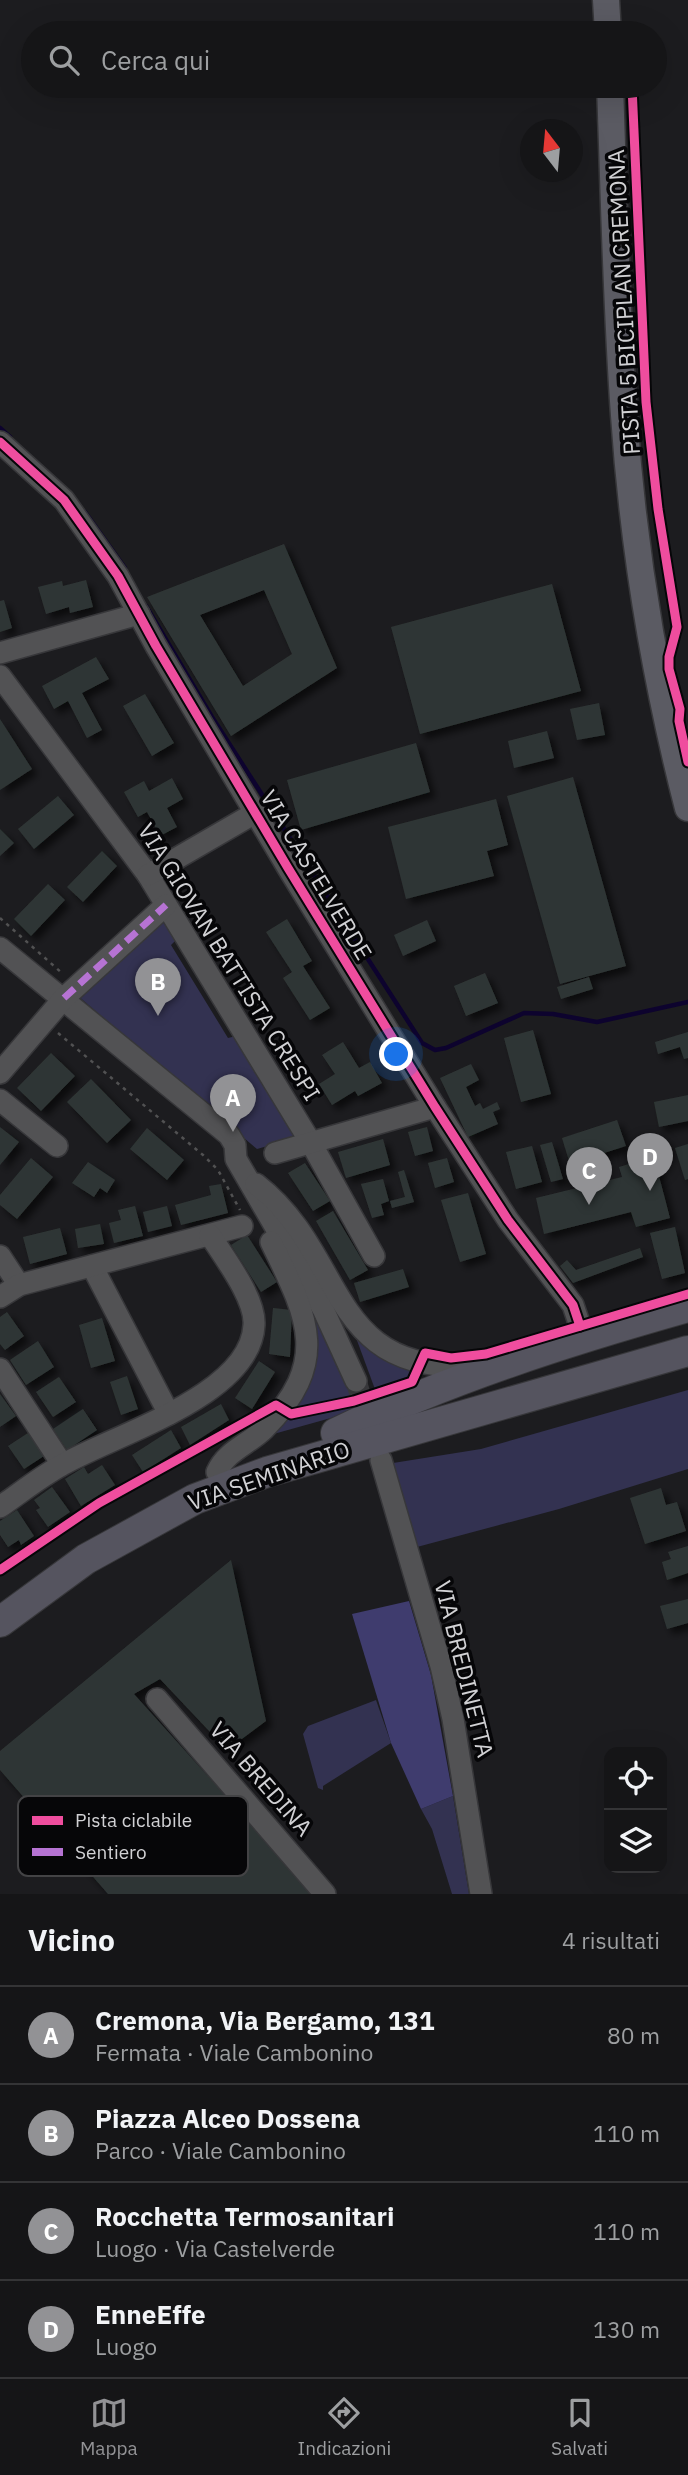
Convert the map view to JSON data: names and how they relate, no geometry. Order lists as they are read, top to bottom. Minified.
{"streets":{"highway":["VIA SEMINARIO"],"street":["VIA CASTELVERDE","VIA GIOVAN BATTISTA CRESPI","VIA BREDINETTA","VIA BREDINA"],"cycle path":["PISTA 5 BICIPLAN CREMONA"]},"legend":["Pista ciclabile","Sentiero"],"north":"top","page":{"search":"Cerca qui","pins":["B","A","D","C"],"heading":["Vicino","4 risultati"],"list":[{"mark":"A","name":"Cremona, Via Bergamo, 131","note":"Fermata · Viale Cambonino","value":"80 m"},{"mark":"B","name":"Piazza Alceo Dossena","note":"Parco · Viale Cambonino","value":"110 m"},{"mark":"C","name":"Rocchetta Termosanitari","note":"Luogo · Via Castelverde","value":"110 m"},{"mark":"D","name":"EnneEffe","note":"Luogo","value":"130 m"}],"nav":["Mappa","Indicazioni","Salvati"]}}
